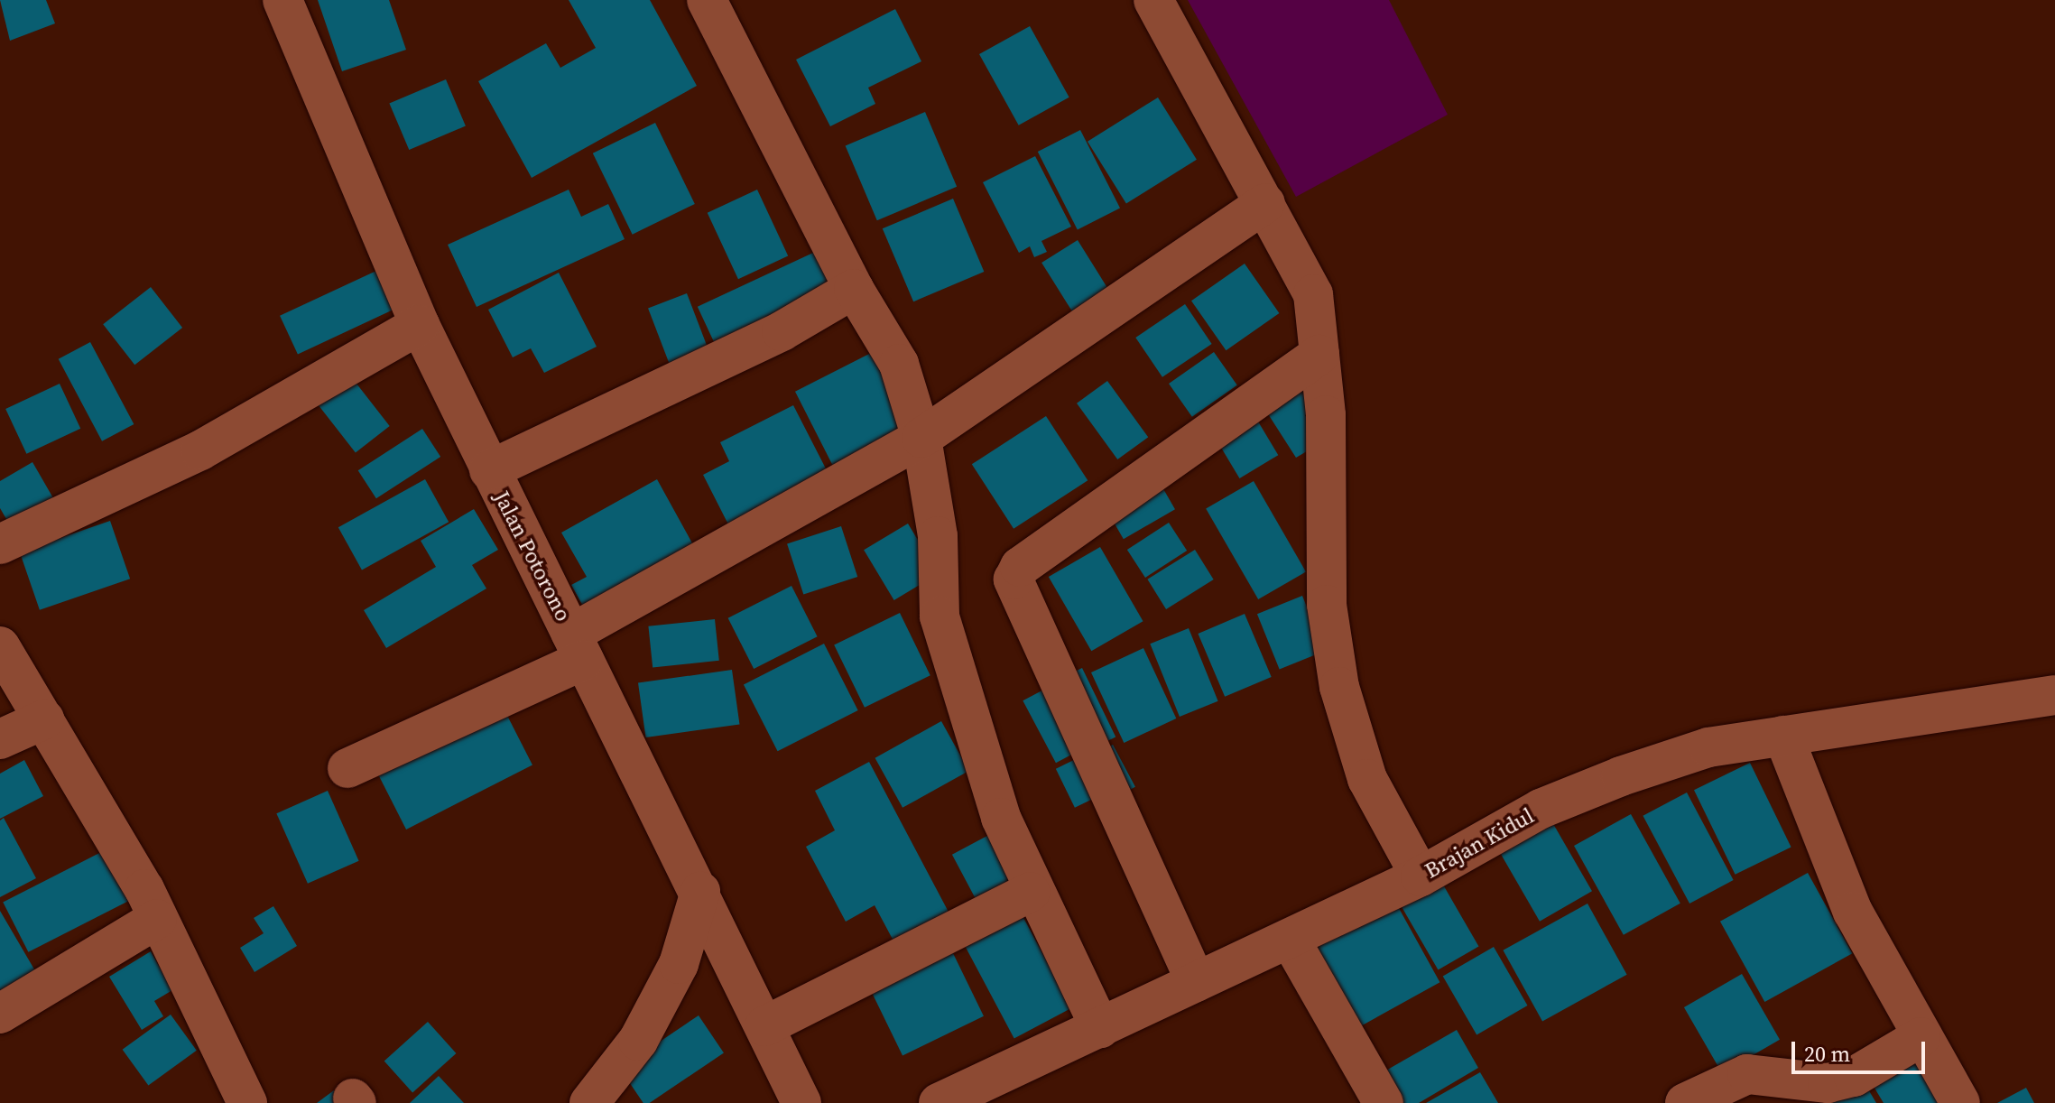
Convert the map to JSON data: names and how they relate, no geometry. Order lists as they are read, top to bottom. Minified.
{"streets":{"street":["Jalan Potorono","Brajan Kidul"]},"scale_bar":"20 m"}
